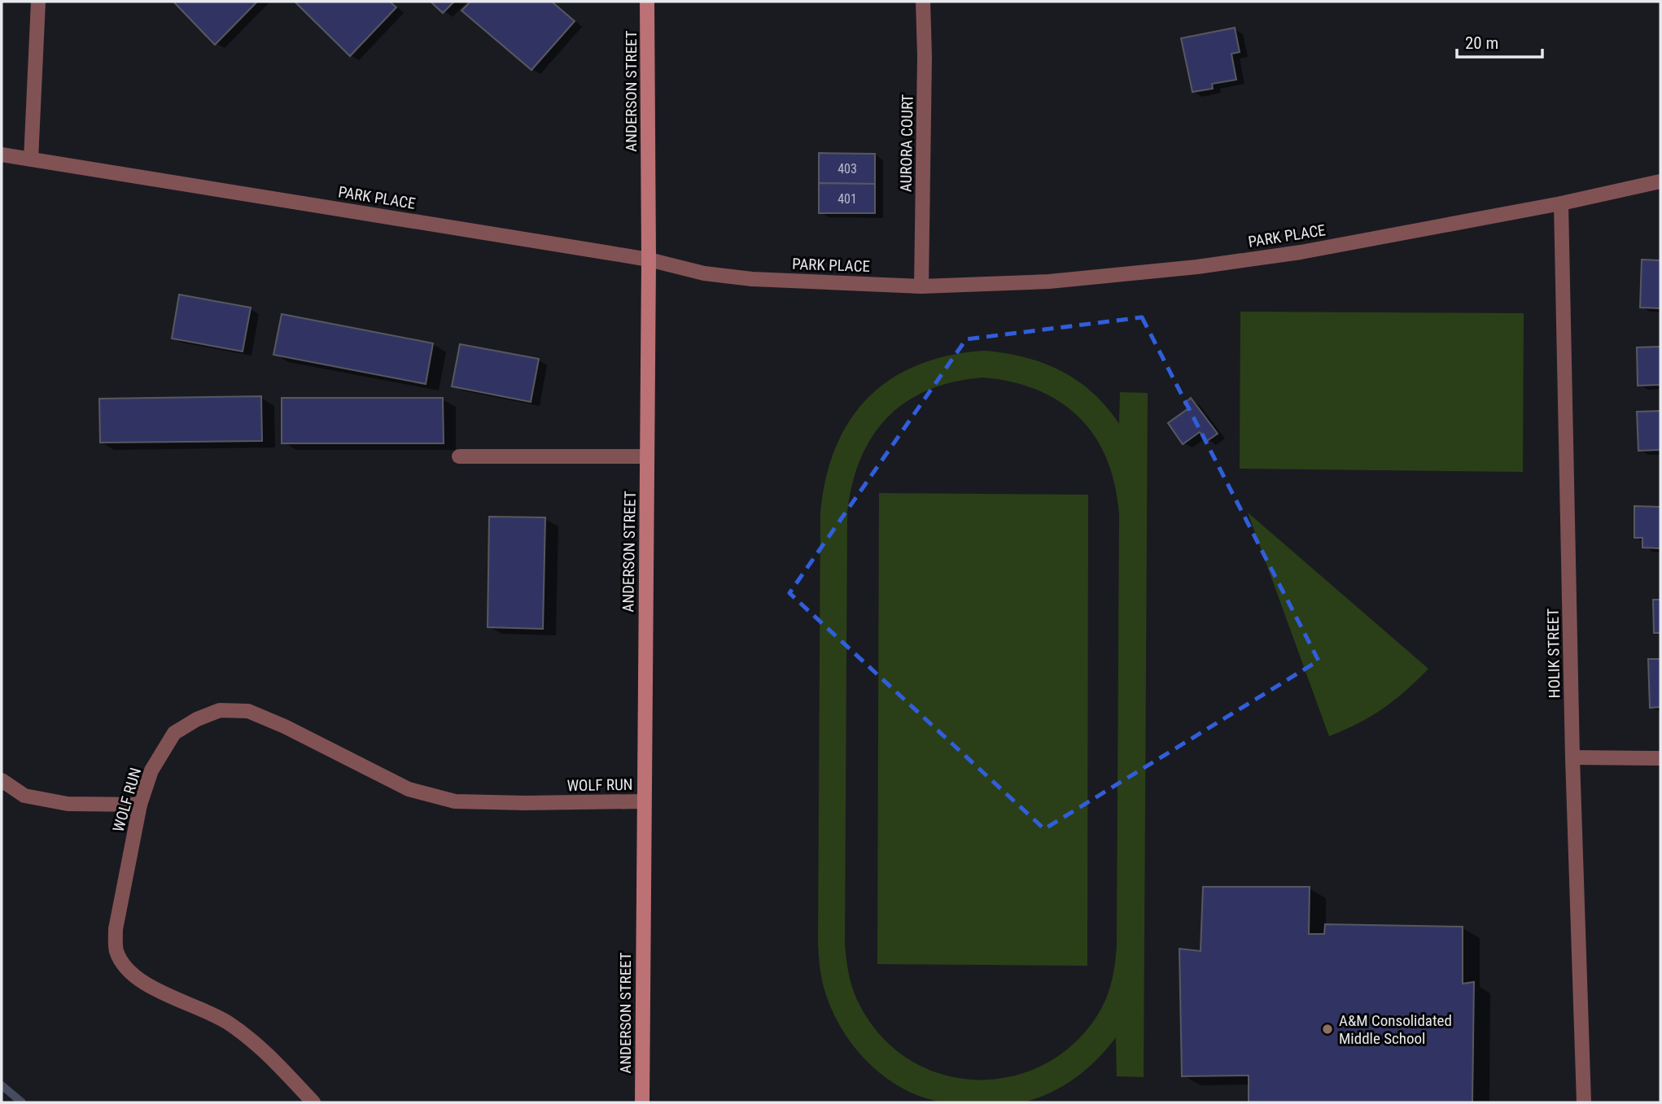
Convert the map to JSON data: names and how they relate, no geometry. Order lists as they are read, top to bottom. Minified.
{"streets":{"street":["ANDERSON STREET","AURORA COURT","PARK PLACE","HOLIK STREET","WOLF RUN"]},"crossings":[["ANDERSON STREET","PARK PLACE"],["ANDERSON STREET","WOLF RUN"],["AURORA COURT","PARK PLACE"],["PARK PLACE","HOLIK STREET"]],"places":["A&M Consolidated Middle School"],"house_numbers":["403","401"],"scale_bar":"20 m"}
